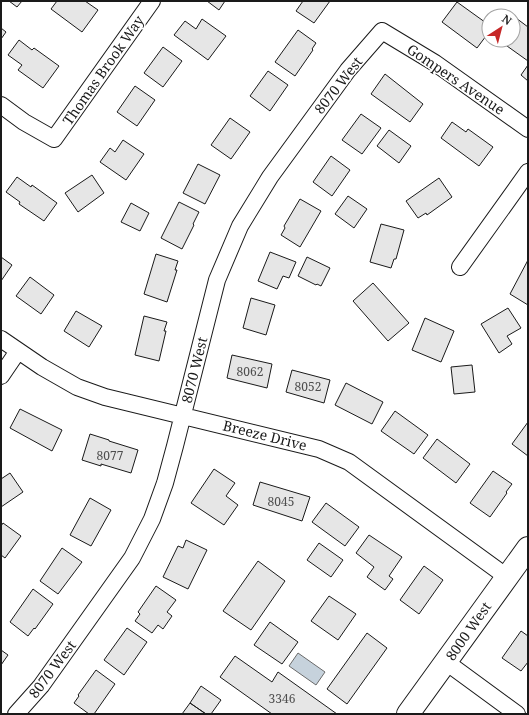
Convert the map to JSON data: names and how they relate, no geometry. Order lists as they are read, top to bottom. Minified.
{"streets":{"street":["Thomas Brook Way","Gompers Avenue","8070 West","Breeze Drive","8000 West"]},"crossings":[["Gompers Avenue","8070 West"],["8070 West","Breeze Drive"],["Breeze Drive","8000 West"]],"house_numbers":["8062","8052","8077","8045","3346"],"north":"top right"}
